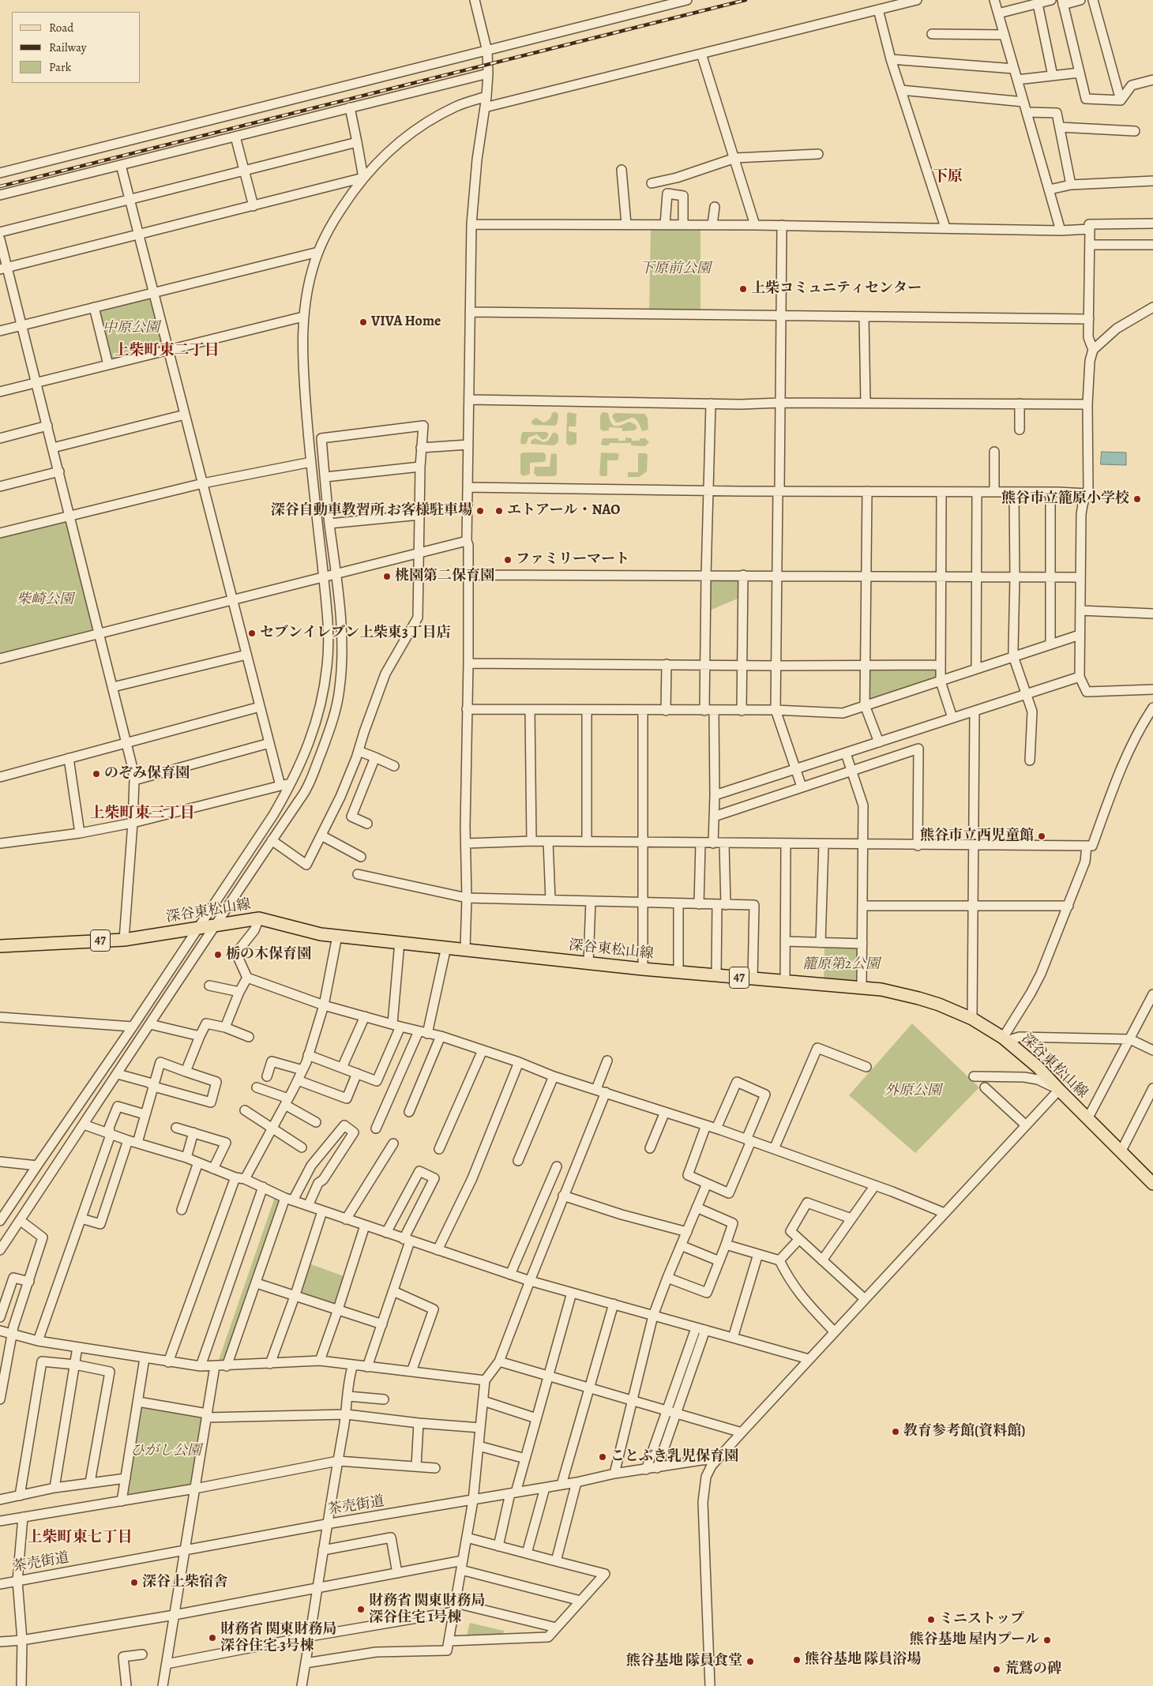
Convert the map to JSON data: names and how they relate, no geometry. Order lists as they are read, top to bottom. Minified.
{"streets":{"main road":["深谷東松山線","47"],"street":["茶売街道"]},"districts":["下原","上柴町東二丁目","上柴町東三丁目","上柴町東七丁目"],"parks":["下原前公園","中原公園","柴崎公園","籠原第2公園","外原公園","ひがし公園"],"places":["上柴コミュニティセンター","VIVA Home","熊谷市立籠原小学校","深谷自動車教習所 お客様駐車場","エトアール・NAO","ファミリーマート","桃園第二保育園","セブンイレブン上柴東3丁目店","のぞみ保育園","熊谷市立西児童館","栃の木保育園","教育参考館(資料館)","ことぶき乳児保育園","深谷上柴宿舎","財務省 関東財務局 深谷住宅 1号棟","ミニストップ","財務省 関東財務局 深谷住宅 3号棟","熊谷基地 屋内プール","熊谷基地 隊員浴場","熊谷基地 隊員食堂","荒鷲の碑"],"legend":["Road","Railway","Park"]}
